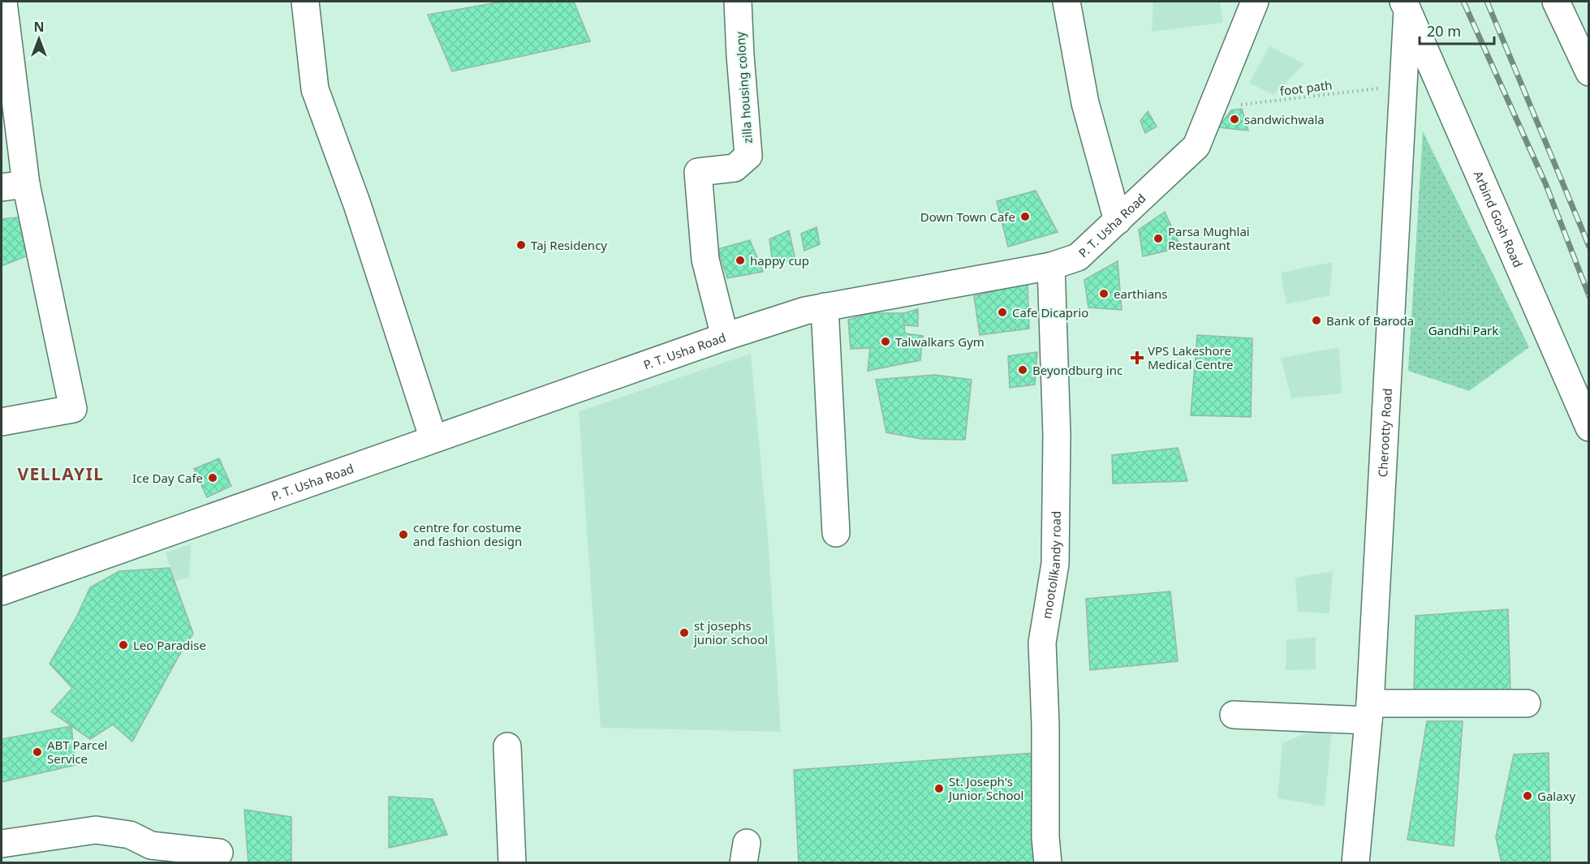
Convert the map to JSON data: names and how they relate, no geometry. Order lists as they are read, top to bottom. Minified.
{"streets":{"street":["zilla housing colony","Arbind Gosh Road","P. T. Usha Road","Cherootty Road","mootolikandy road"],"path":["foot path"]},"crossings":[["zilla housing colony","P. T. Usha Road"],["foot path","P. T. Usha Road"],["foot path","Cherootty Road"],["Arbind Gosh Road","Cherootty Road"],["P. T. Usha Road","mootolikandy road"]],"districts":["VELLAYIL"],"parks":["Gandhi Park"],"places":{"other":["sandwichwala","Down Town Cafe","Parsa Mughlai Restaurant","Taj Residency","happy cup","earthians","Cafe Dicaprio","Bank of Baroda","Talwalkars Gym","Beyondburg inc","Ice Day Cafe","centre for costume and fashion design","st josephs junior school","Leo Paradise","ABT Parcel Service","St. Joseph's Junior School","Galaxy"],"health":["VPS Lakeshore Medical Centre"]},"scale_bar":"20 m","north":"top"}
